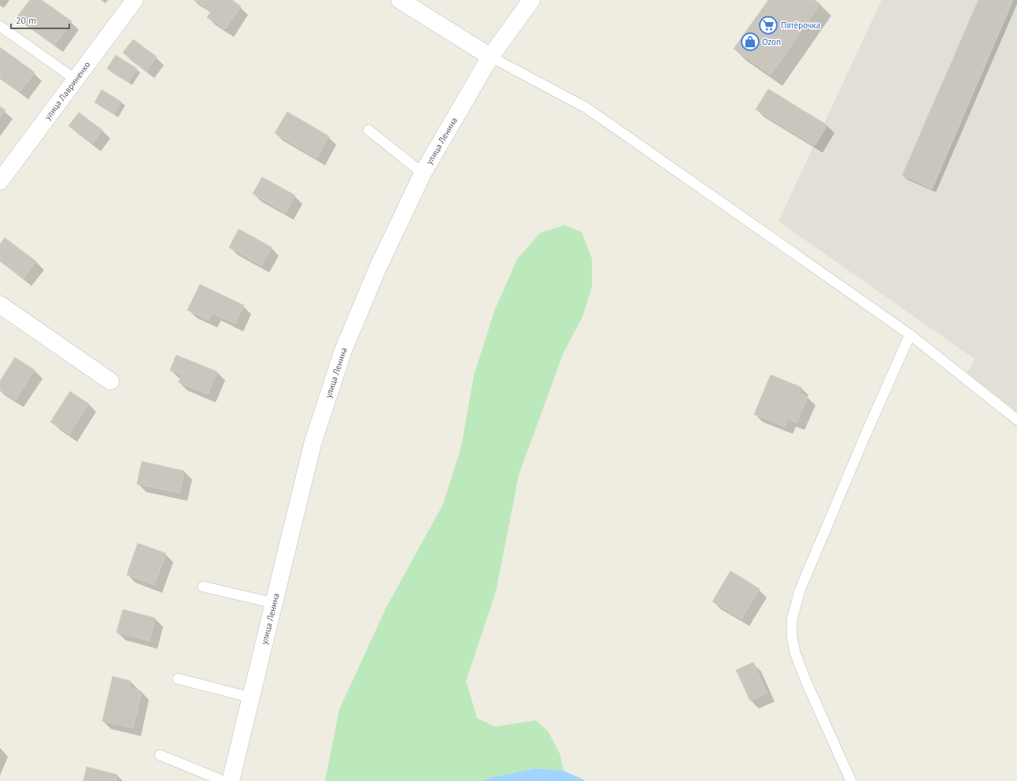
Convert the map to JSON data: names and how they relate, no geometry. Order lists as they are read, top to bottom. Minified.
{"streets":{"main road":["улица Лавриненко","улица Ленина"]},"places":{"supermarket":["Пятёрочка"],"shop":["Ozon"]},"scale_bar":"20 m"}
